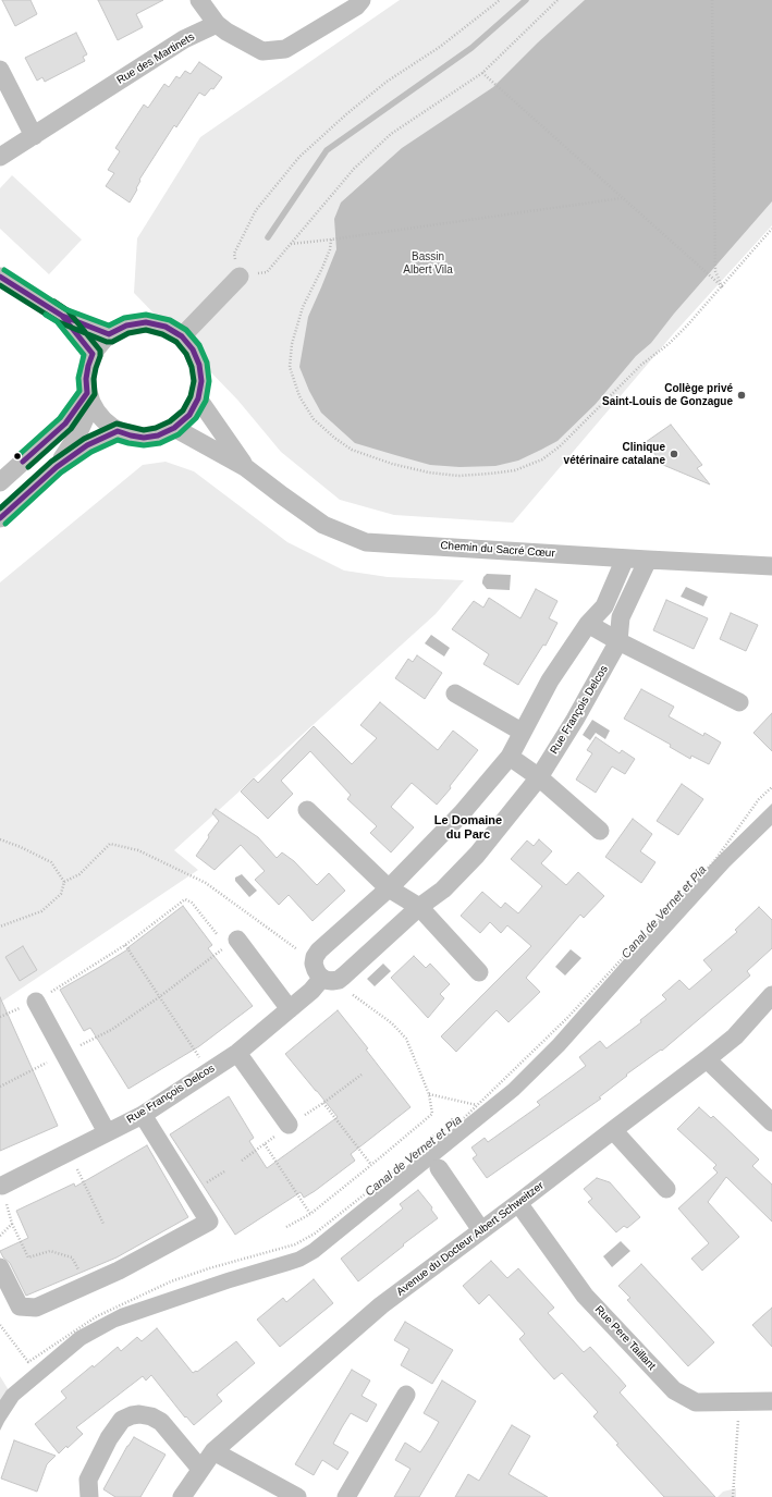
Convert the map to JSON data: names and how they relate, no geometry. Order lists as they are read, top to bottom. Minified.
{"streets":{"street":["Rue des Martinets","Chemin du Sacré Cœur","Rue François Delcos","Avenue du Docteur Albert Schweitzer","Rue Pere Taillant"]},"crossings":[["Chemin du Sacré Cœur","Rue François Delcos"],["Avenue du Docteur Albert Schweitzer","Rue Pere Taillant"]],"districts":["Le Domaine du Parc"],"water":["Canal de Vernet et Pia"],"parks":["Bassin Albert Vila"],"places":["Collège privé Saint-Louis de Gonzague","Clinique vétérinaire catalane"]}
